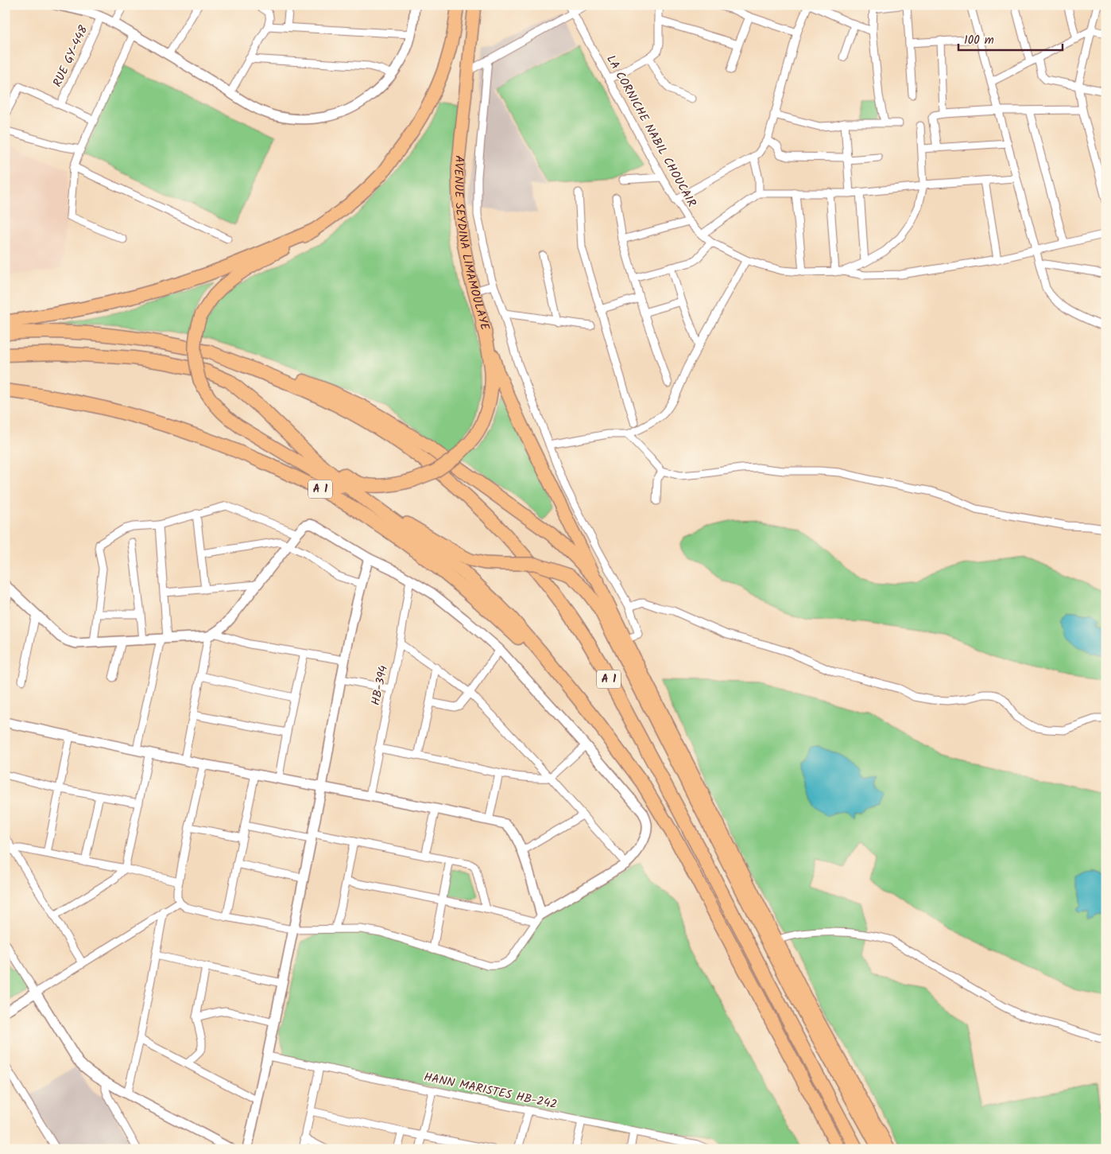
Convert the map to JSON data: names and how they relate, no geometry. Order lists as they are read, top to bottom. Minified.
{"streets":{"highway":["AVENUE SEYDINA LIMAMOULAYE","A 1"],"street":["RUE GY-448","LA CORNICHE NABIL CHOUCAIR","HB-394","HANN MARISTES HB-242"]},"scale_bar":"100 m"}
